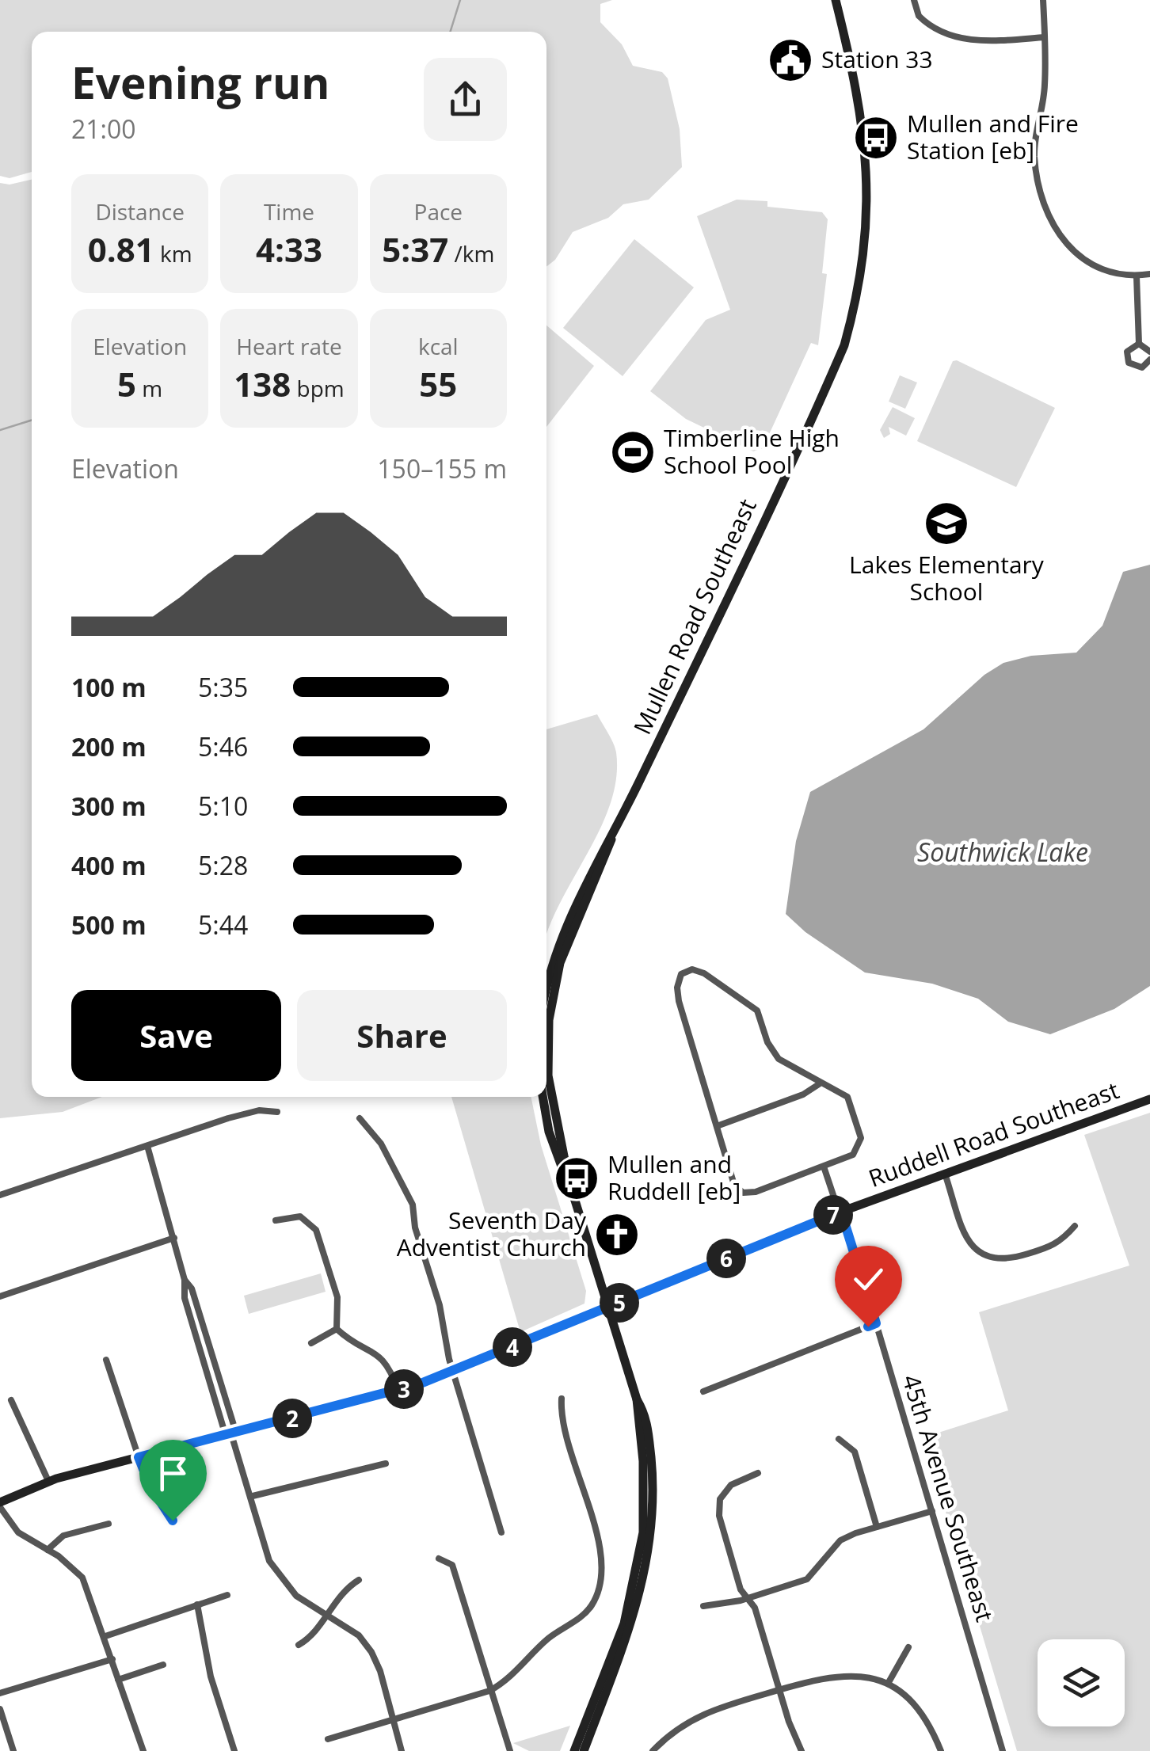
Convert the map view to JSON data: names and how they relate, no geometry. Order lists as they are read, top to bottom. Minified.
{"streets":{"street":["Mullen Road Southeast","Ruddell Road Southeast","45th Avenue Southeast"]},"crossings":[["Mullen Road Southeast","Ruddell Road Southeast"],["Ruddell Road Southeast","45th Avenue Southeast"]],"water":["Southwick Lake"],"places":{"public building":["Station 33"],"bus stop":["Mullen and Fire Station [eb]","Mullen and Ruddell [eb]"],"sports":["Timberline High School Pool"],"school or university":["Lakes Elementary School"],"church":["Seventh Day Adventist Church"]},"page":{"heading":["Evening run","21:00"],"stats":[["Distance","0.81 km"],["Time","4:33"],["Pace","5:37 /km"],["Elevation","5 m"],["Heart rate","138 bpm"],["kcal","55"]],"chart":["Elevation","150–155 m"],"list":[{"name":"100 m","note":"5:35"},{"name":"200 m","note":"5:46"},{"name":"300 m","note":"5:10"},{"name":"400 m","note":"5:28"},{"name":"500 m","note":"5:44"}],"buttons":["Save","Share"],"pins":["7","6","5","4","3","2"]}}
